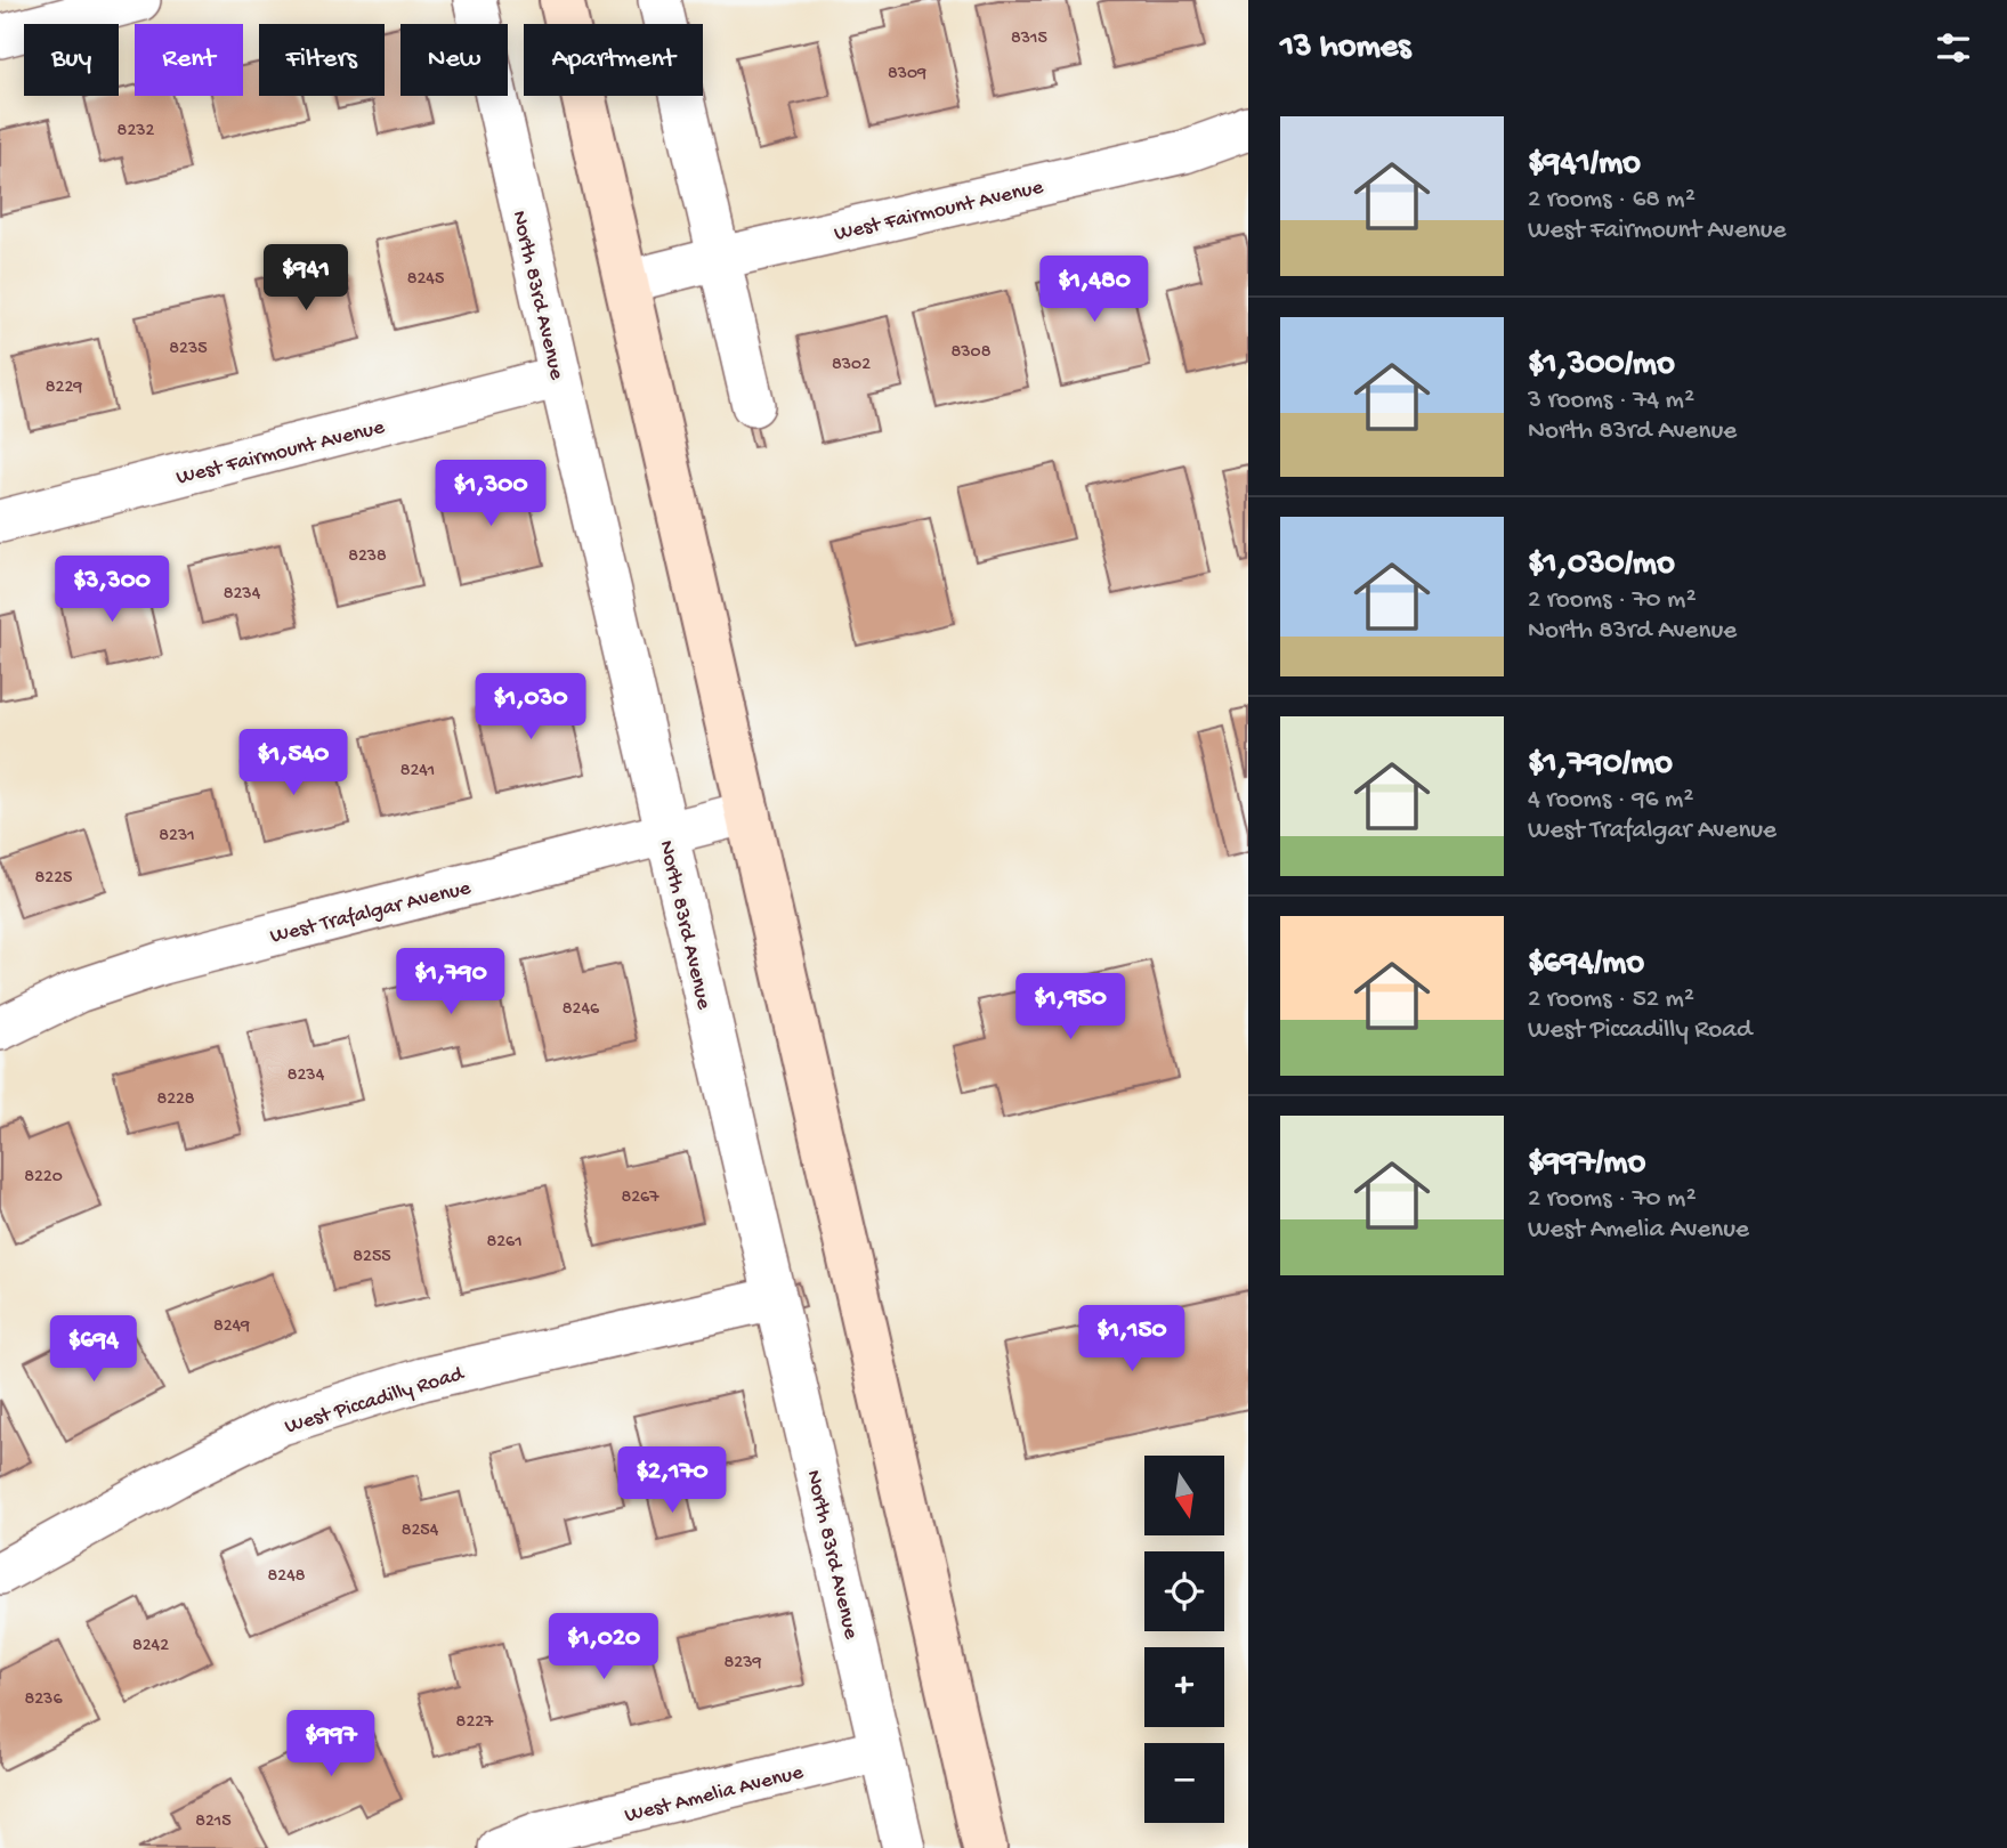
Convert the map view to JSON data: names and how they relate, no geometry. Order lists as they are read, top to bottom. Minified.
{"streets":{"street":["West Fairmount Avenue","North 83rd Avenue","West Trafalgar Avenue","West Piccadilly Road","West Amelia Avenue"]},"crossings":[["West Fairmount Avenue","North 83rd Avenue"],["North 83rd Avenue","West Trafalgar Avenue"],["North 83rd Avenue","West Piccadilly Road"],["North 83rd Avenue","West Amelia Avenue"]],"house_numbers":["8315","8309","8232","8245","8235","8308","8302","8229","8238","8234","8241","8231","8225","8246","8234","8228","8220","8267","8261","8255","8249","8254","8248","8242","8239","8236","8227","8215"],"north":"bottom","page":{"heading":"13 homes","chip":["Buy","Rent","Filters","New","Apartment"],"list":[{"name":"$941/mo","note":"2 rooms · 68 m² · West Fairmount Avenue"},{"name":"$1,300/mo","note":"3 rooms · 74 m² · North 83rd Avenue"},{"name":"$1,030/mo","note":"2 rooms · 70 m² · North 83rd Avenue"},{"name":"$1,790/mo","note":"4 rooms · 96 m² · West Trafalgar Avenue"},{"name":"$694/mo","note":"2 rooms · 52 m² · West Piccadilly Road"},{"name":"$997/mo","note":"2 rooms · 70 m² · West Amelia Avenue"}],"price":["$941","$1,480","$1,300","$3,300","$1,030","$1,540","$1,790","$1,950","$1,150","$694","$2,170","$1,020","$997"],"map_buttons":["+","−"]}}
